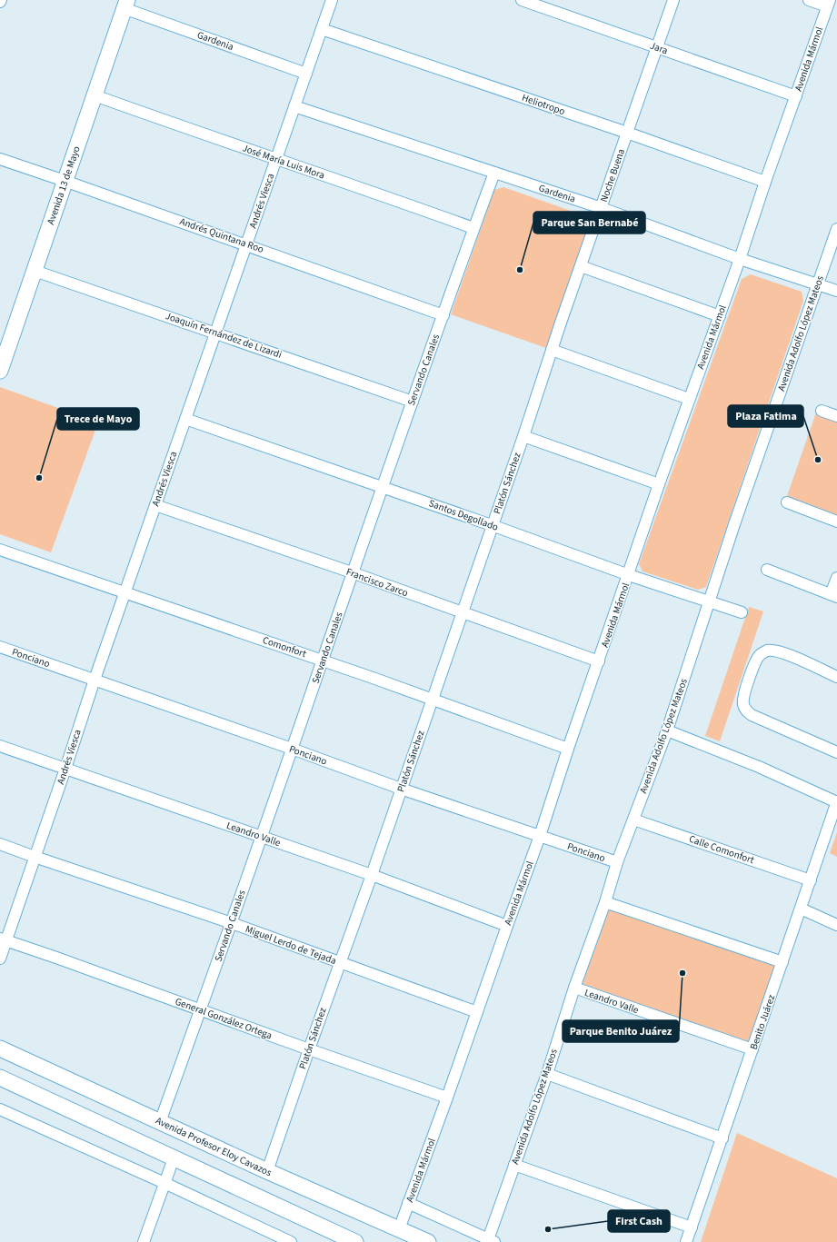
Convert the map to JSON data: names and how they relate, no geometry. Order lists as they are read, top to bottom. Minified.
{"streets":{"main road":["Avenida 13 de Mayo","Avenida Profesor Eloy Cavazos"],"street":["Gardenia","Jara","Avenida Mármol","Heliotropo","José María Luis Mora","Noche Buena","Andrés Viesca","Andrés Quintana Roo","Avenida Adolfo López Mateos","Joaquín Fernández de Lizardi","Servando Canales","Platón Sánchez","Santos Degollado","Francisco Zarco","Comonfort","Ponciano","Leandro Valle","Calle Comonfort","Miguel Lerdo de Tejada","General González Ortega","Benito Juárez"]},"crossings":[["Gardenia","Avenida Mármol"],["Gardenia","Noche Buena"],["Gardenia","Avenida 13 de Mayo"],["Gardenia","Andrés Viesca"],["Gardenia","Avenida Adolfo López Mateos"],["Gardenia","Servando Canales"],["Jara","Avenida Mármol"],["Jara","Noche Buena"],["Avenida Mármol","Heliotropo"],["Avenida Mármol","Santos Degollado"],["Avenida Mármol","Francisco Zarco"],["Avenida Mármol","Comonfort"],["Avenida Mármol","Ponciano"],["Avenida Mármol","Leandro Valle"],["Avenida Mármol","Miguel Lerdo de Tejada"],["Avenida Mármol","General González Ortega"],["Avenida Mármol","Avenida Profesor Eloy Cavazos"],["Heliotropo","Noche Buena"],["Heliotropo","Andrés Viesca"],["José María Luis Mora","Avenida 13 de Mayo"],["José María Luis Mora","Andrés Viesca"],["José María Luis Mora","Servando Canales"],["Noche Buena","Platón Sánchez"],["Avenida 13 de Mayo","Andrés Quintana Roo"],["Avenida 13 de Mayo","Joaquín Fernández de Lizardi"],["Andrés Viesca","Andrés Quintana Roo"],["Andrés Viesca","Joaquín Fernández de Lizardi"],["Andrés Viesca","Santos Degollado"],["Andrés Viesca","Francisco Zarco"],["Andrés Viesca","Comonfort"],["Andrés Viesca","Ponciano"],["Andrés Viesca","Leandro Valle"],["Andrés Viesca","Miguel Lerdo de Tejada"],["Andrés Viesca","General González Ortega"],["Andrés Quintana Roo","Servando Canales"],["Avenida Adolfo López Mateos","Santos Degollado"],["Avenida Adolfo López Mateos","Ponciano"],["Avenida Adolfo López Mateos","Leandro Valle"],["Avenida Adolfo López Mateos","Calle Comonfort"],["Joaquín Fernández de Lizardi","Servando Canales"],["Servando Canales","Santos Degollado"],["Servando Canales","Francisco Zarco"],["Servando Canales","Comonfort"],["Servando Canales","Ponciano"],["Servando Canales","Leandro Valle"],["Servando Canales","Miguel Lerdo de Tejada"],["Servando Canales","General González Ortega"],["Servando Canales","Avenida Profesor Eloy Cavazos"],["Platón Sánchez","Santos Degollado"],["Platón Sánchez","Francisco Zarco"],["Platón Sánchez","Comonfort"],["Platón Sánchez","Ponciano"],["Platón Sánchez","Leandro Valle"],["Platón Sánchez","Miguel Lerdo de Tejada"],["Platón Sánchez","General González Ortega"],["Platón Sánchez","Avenida Profesor Eloy Cavazos"],["Leandro Valle","Benito Juárez"],["Calle Comonfort","Benito Juárez"]],"places":["Parque San Bernabé","Plaza Fatima","Trece de Mayo","Parque Benito Juárez","First Cash"]}
